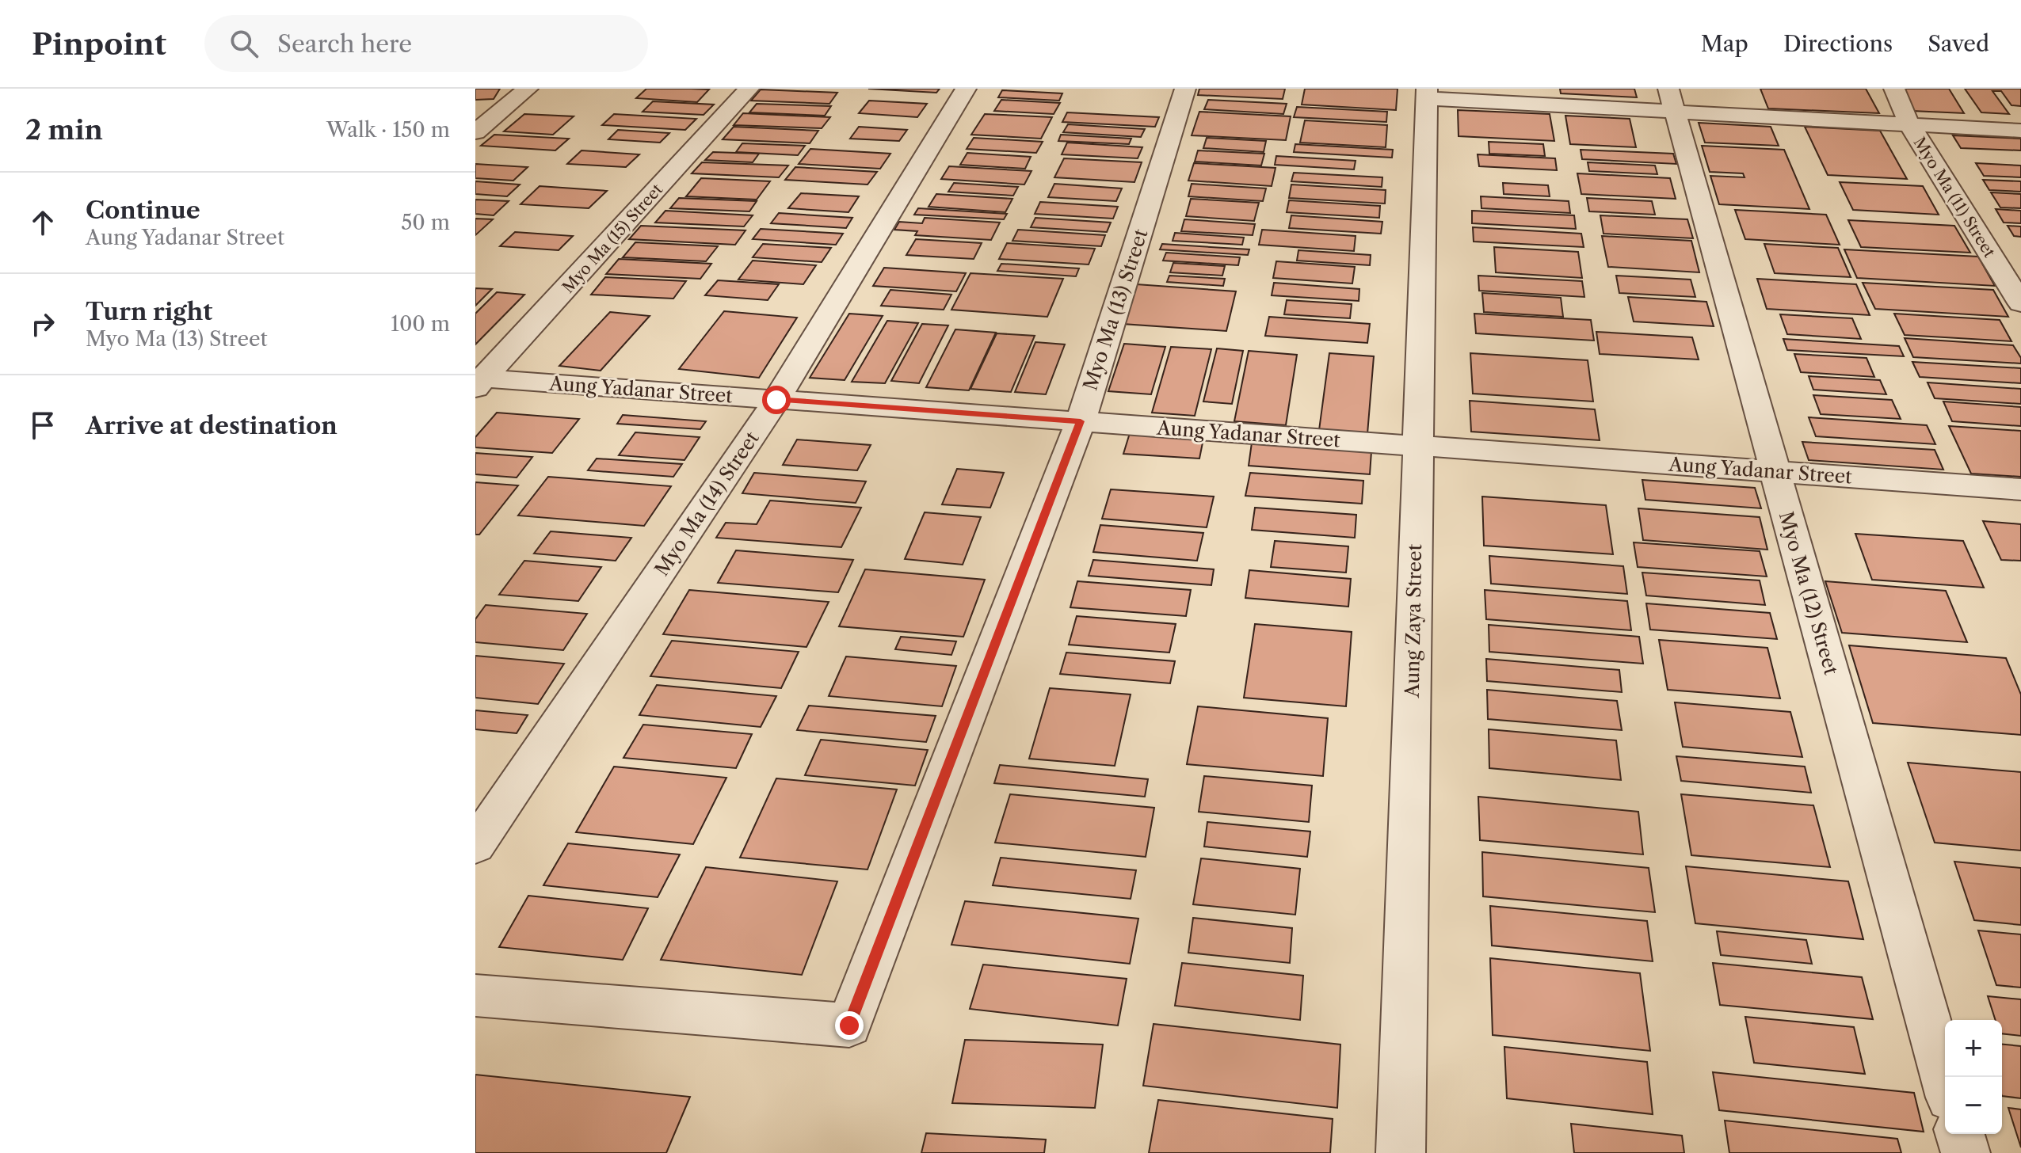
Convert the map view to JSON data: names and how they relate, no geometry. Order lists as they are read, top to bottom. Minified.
{"streets":{"street":["Myo Ma (11) Street","Myo Ma (15) Street","Myo Ma (13) Street","Aung Yadanar Street","Myo Ma (14) Street","Myo Ma (12) Street","Aung Zaya Street"]},"crossings":[["Myo Ma (15) Street","Aung Yadanar Street"],["Myo Ma (13) Street","Aung Yadanar Street"],["Aung Yadanar Street","Myo Ma (14) Street"],["Aung Yadanar Street","Myo Ma (12) Street"],["Aung Yadanar Street","Aung Zaya Street"]],"page":{"header":"Pinpoint","search":"Search here","nav":["Map","Directions","Saved"],"heading":["2 min","Walk · 150 m"],"list":[["Continue","Aung Yadanar Street","50 m"],["Turn right","Myo Ma (13) Street","100 m"],"Arrive at destination"],"map_buttons":["+","−"]}}
